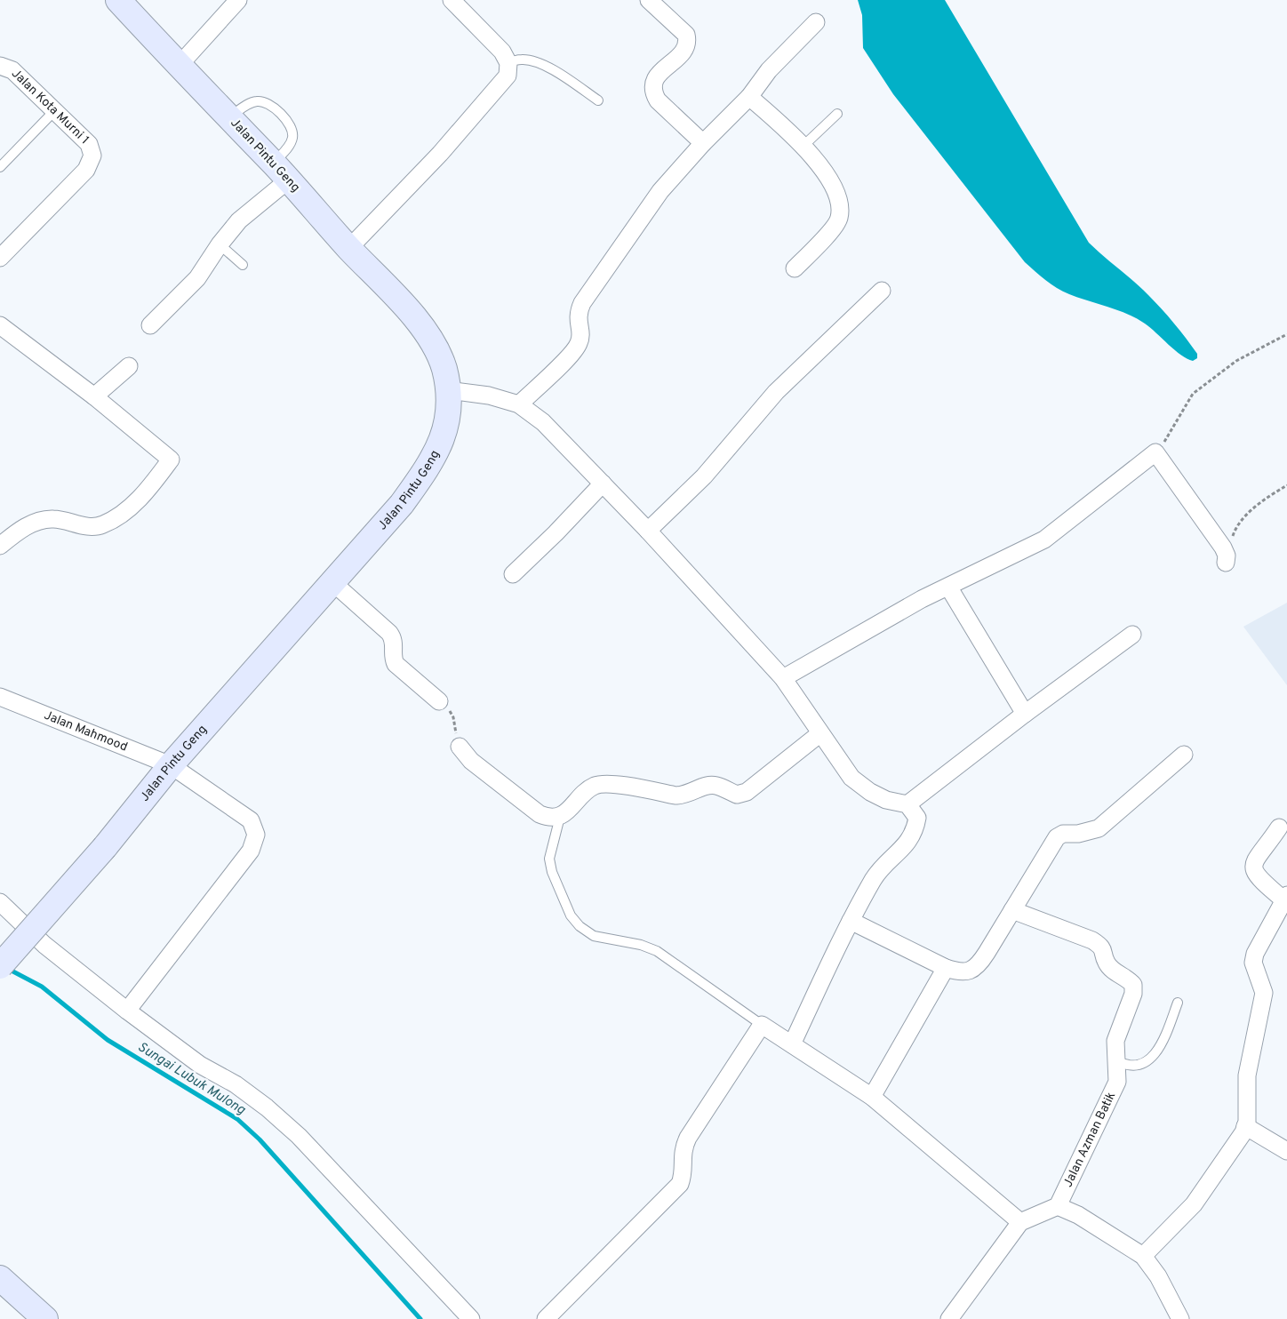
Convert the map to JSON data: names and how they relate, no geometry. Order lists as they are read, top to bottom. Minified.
{"streets":{"main road":["Jalan Pintu Geng"],"street":["Jalan Kota Murni 1","Jalan Mahmood","Jalan Azman Batik"]},"crossings":[["Jalan Pintu Geng","Jalan Mahmood"]],"water":["Sungai Lubuk Mulong"]}
